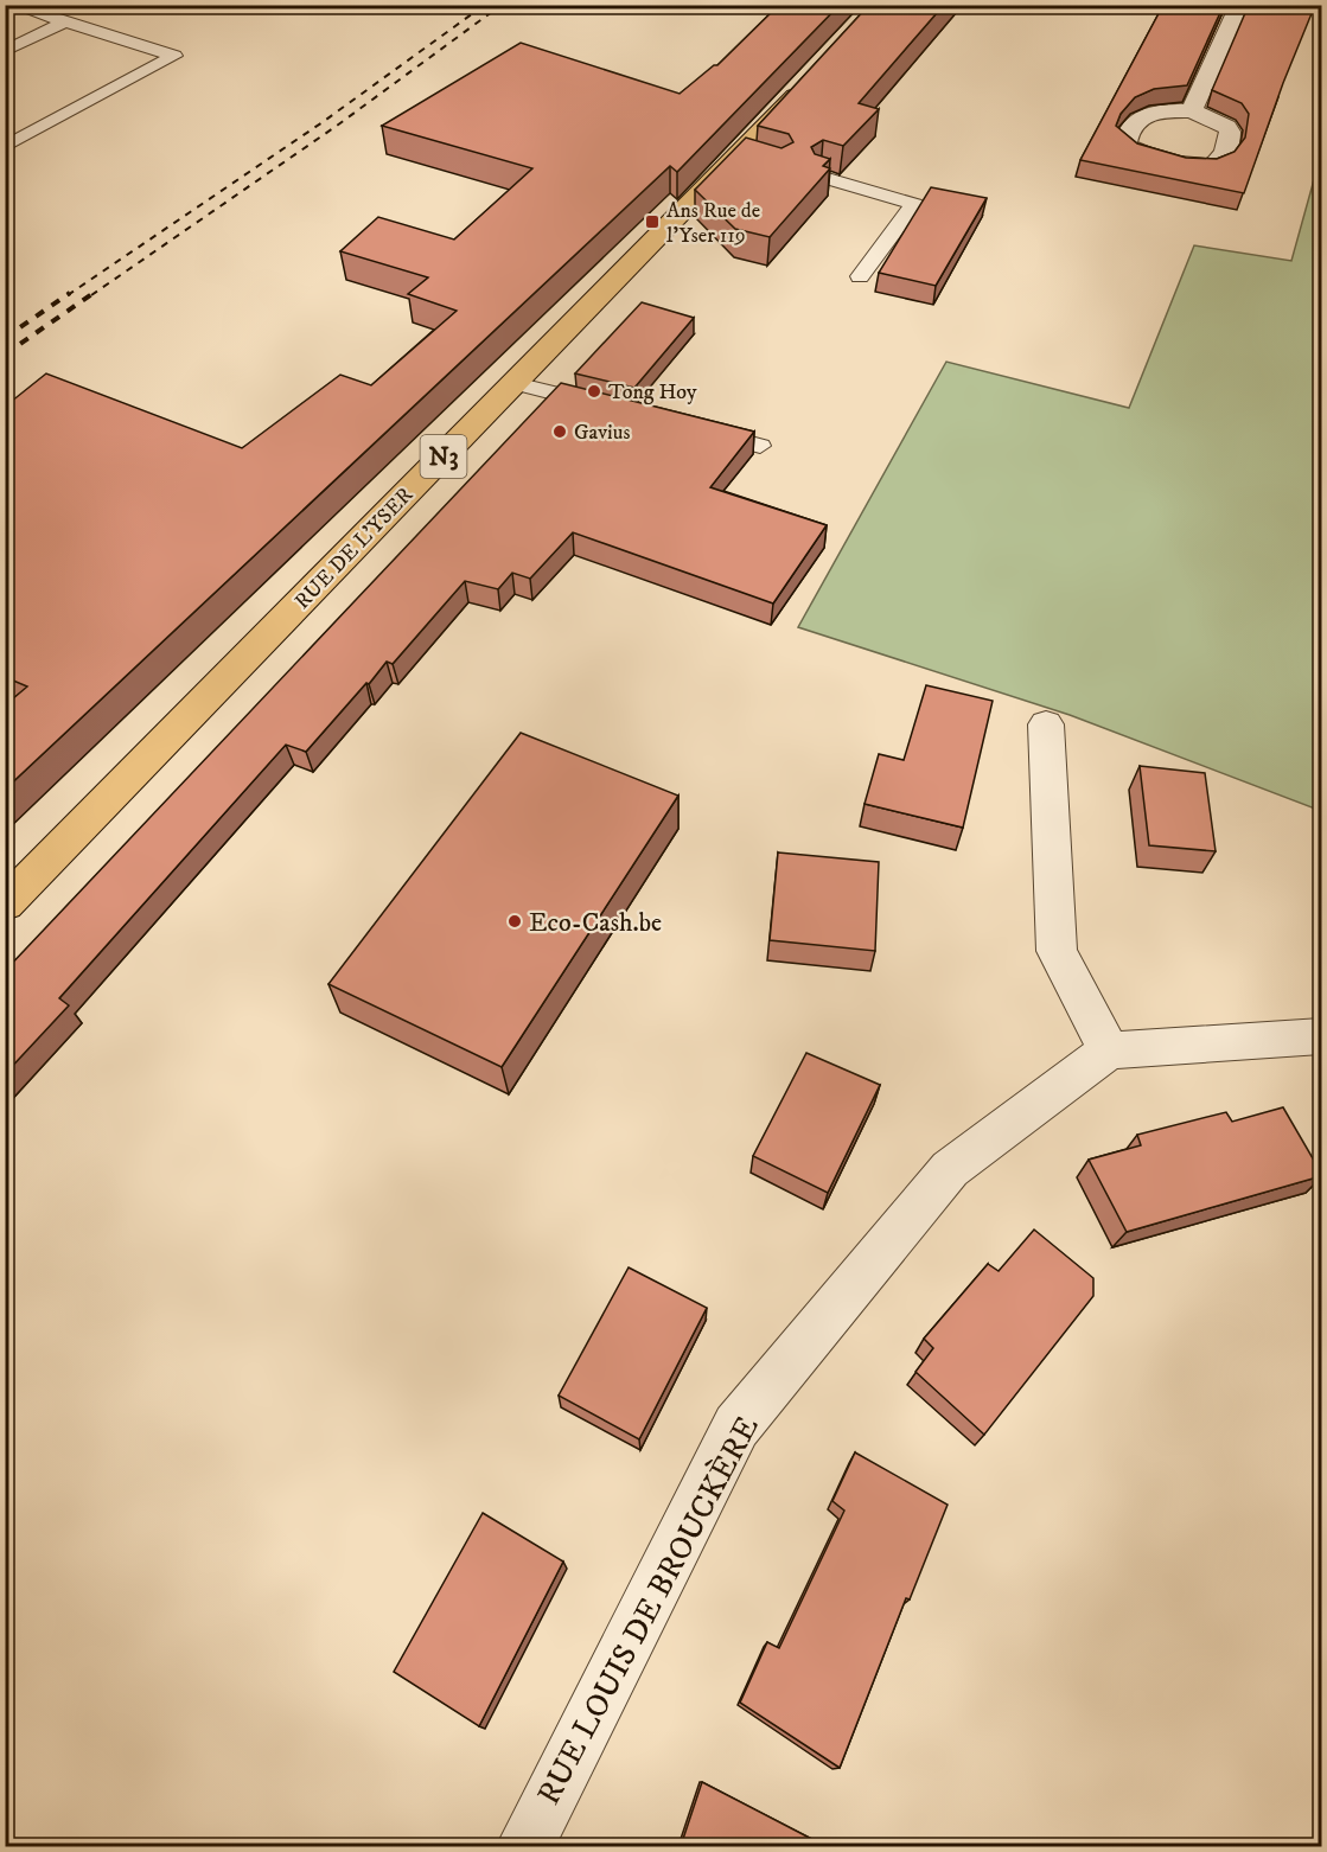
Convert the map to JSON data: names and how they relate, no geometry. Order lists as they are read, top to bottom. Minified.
{"streets":{"main road":["N3","RUE DE L'YSER"],"street":["RUE LOUIS DE BROUCKÈRE"]},"places":{"transit":["Ans Rue de l'Yser 119"],"other":["Tong Hoy","Gavius","Eco-Cash.be"]}}
